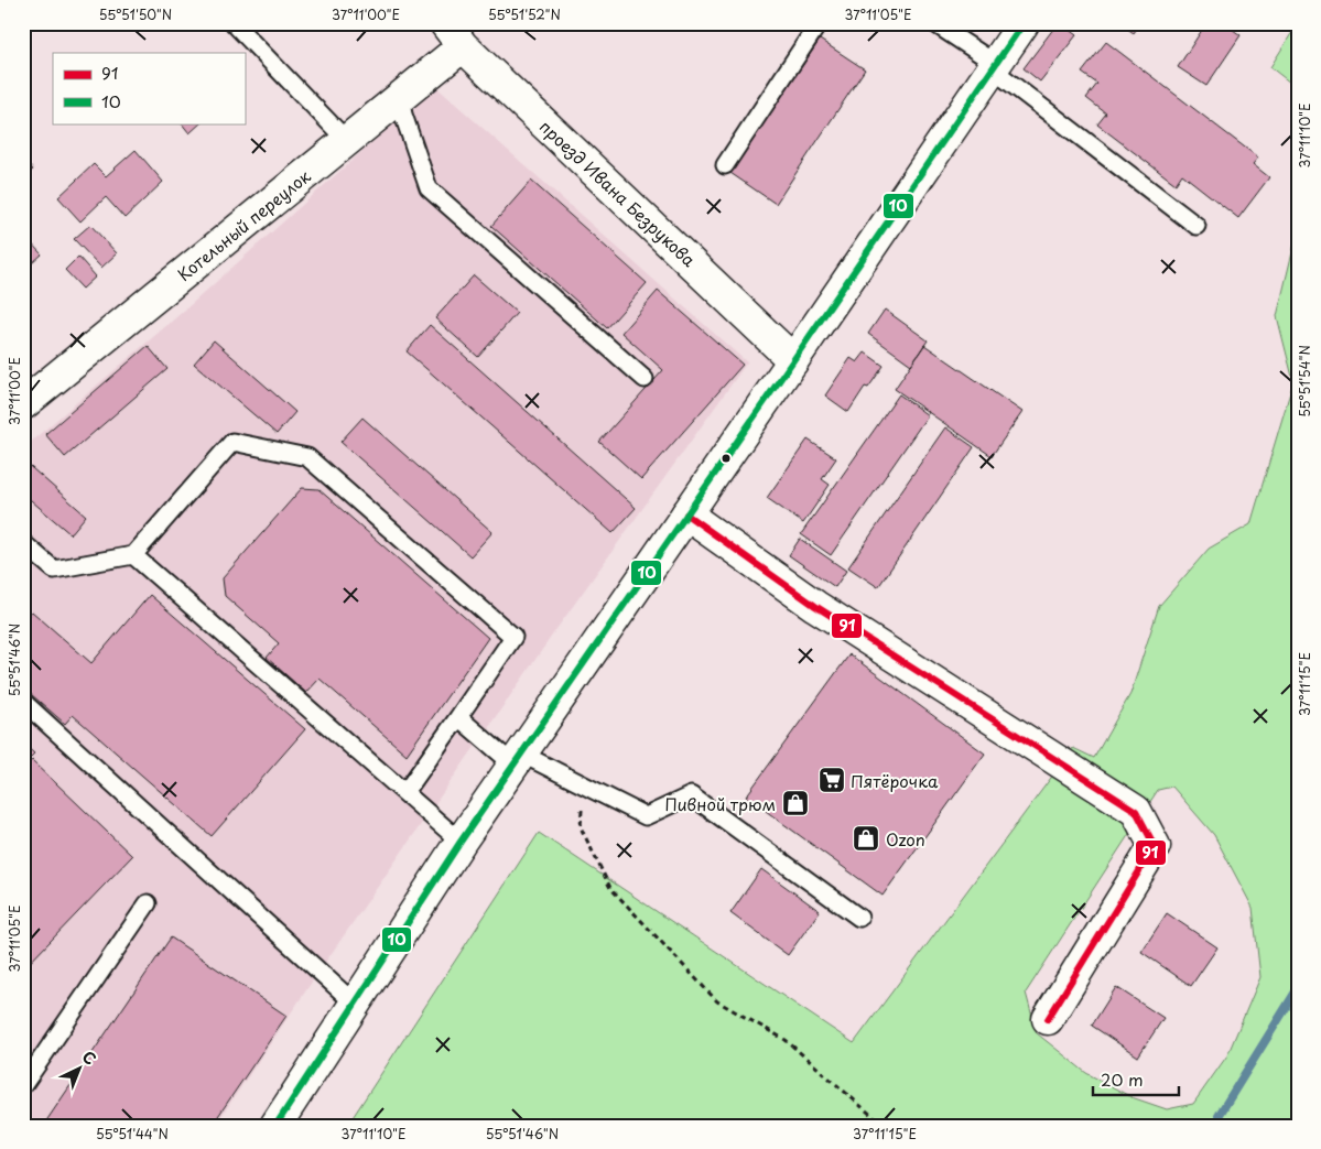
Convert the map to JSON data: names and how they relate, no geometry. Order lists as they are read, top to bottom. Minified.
{"streets":{"street":["проезд Ивана Безрукова","Котельный переулок"]},"crossings":[["проезд Ивана Безрукова","Котельный переулок"]],"places":{"supermarket":["Пятёрочка"],"shop":["Пивной трюм","Ozon"]},"lines":["transit line 10","transit line 91"],"legend":["91","10"],"scale_bar":"20 m","north":"top right","coordinates":["55°51'50\"N","37°11'00\"E","55°51'52\"N","37°11'05\"E","37°11'10\"E","55°51'54\"N","55°51'46\"N","37°11'15\"E","55°51'44\"N"]}
